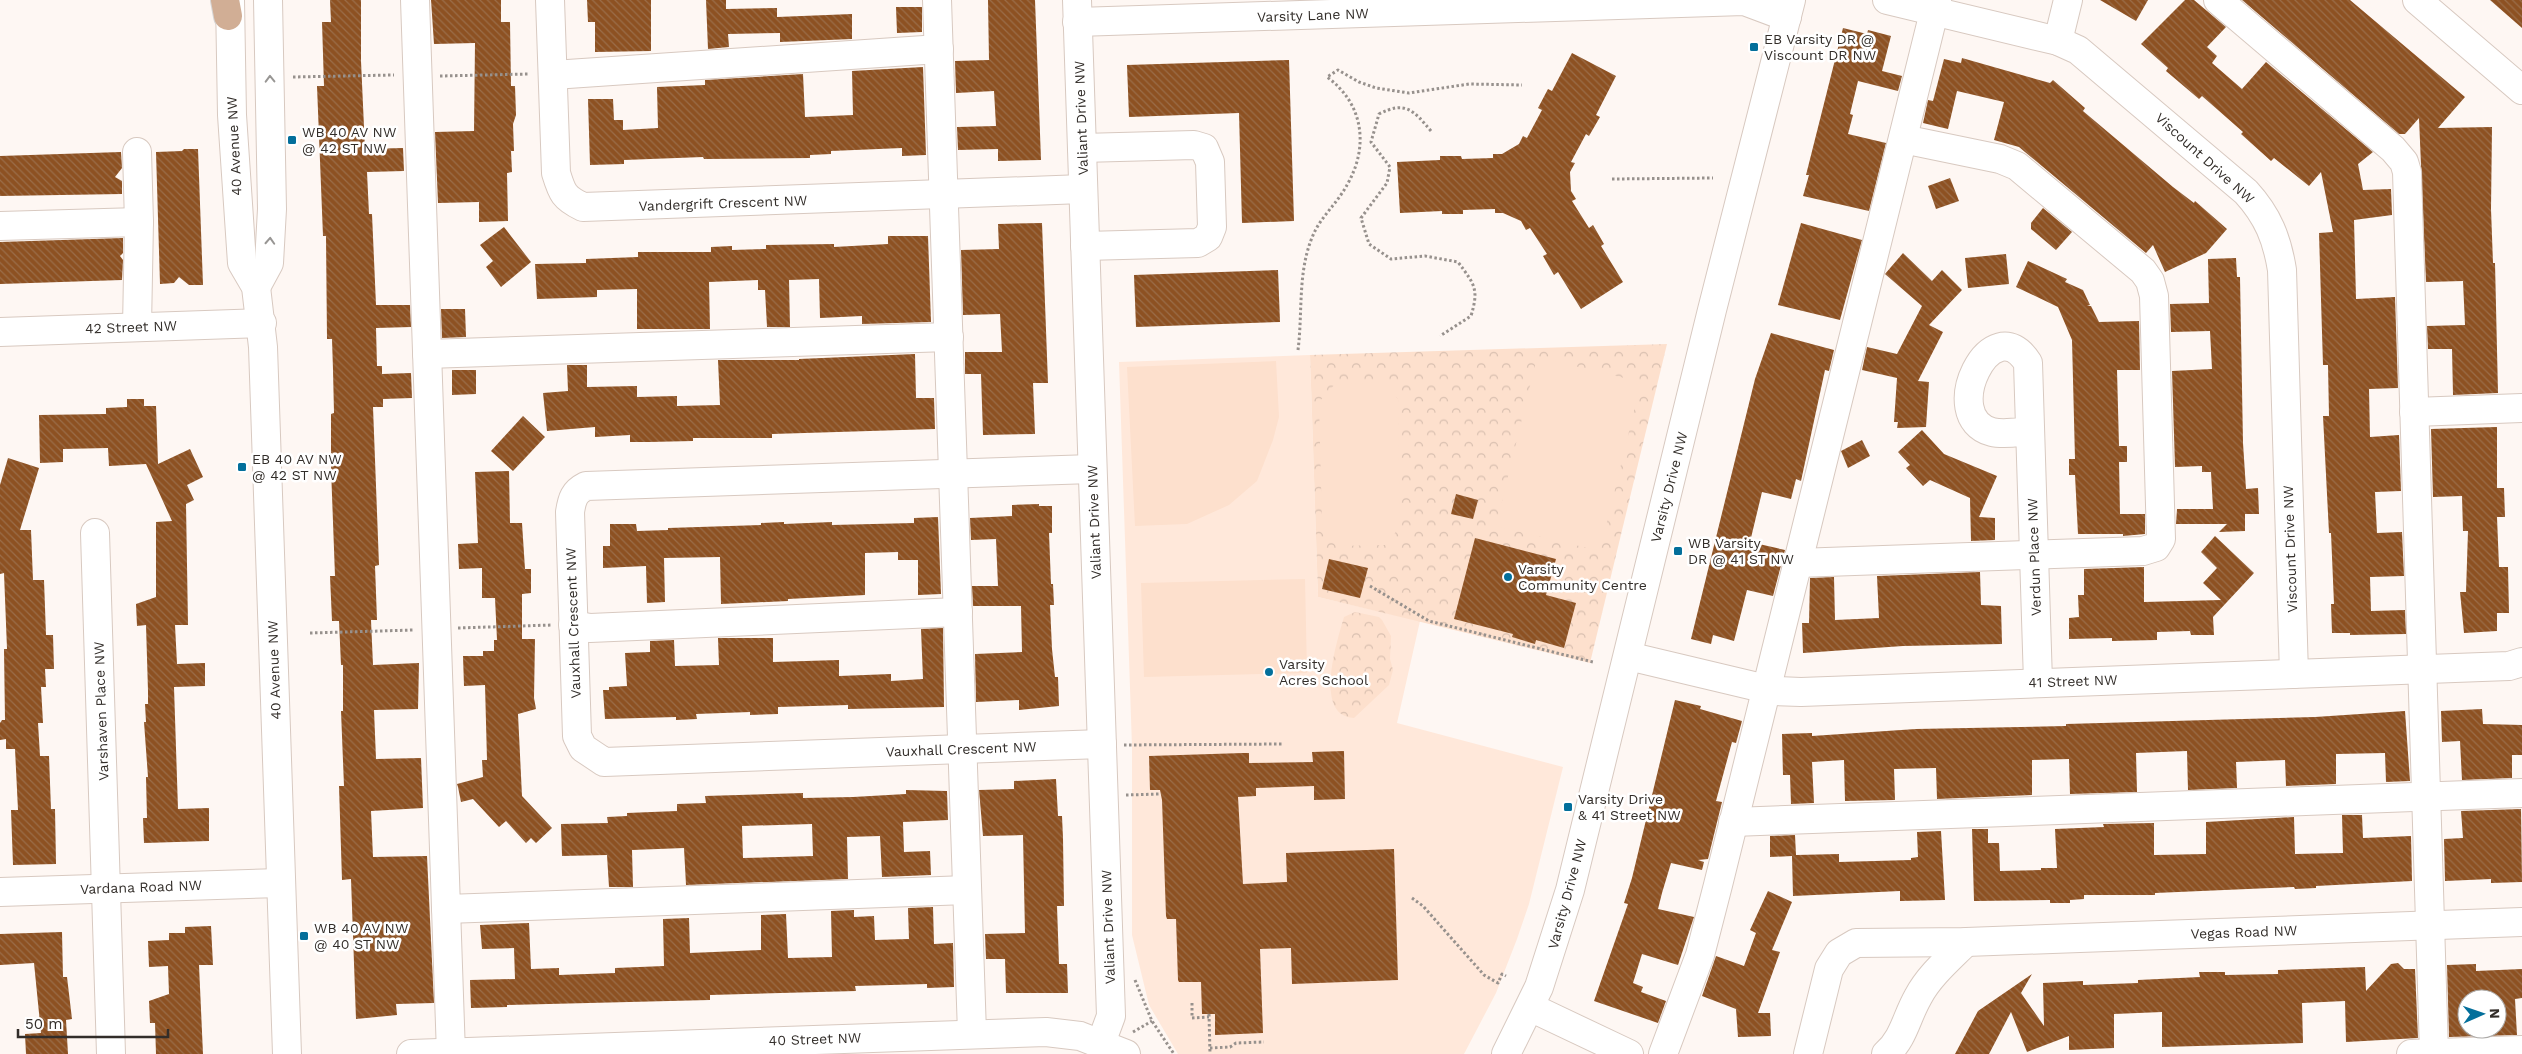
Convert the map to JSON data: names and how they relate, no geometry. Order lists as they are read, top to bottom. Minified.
{"streets":{"street":["Varsity Lane NW","Valiant Drive NW","40 Avenue NW","Viscount Drive NW","Vandergrift Crescent NW","42 Street NW","Varsity Drive NW","Verdun Place NW","Vauxhall Crescent NW","41 Street NW","Varshaven Place NW","Vardana Road NW","Vegas Road NW","40 Street NW"]},"crossings":[["Varsity Lane NW","Valiant Drive NW"],["Varsity Lane NW","Varsity Drive NW"],["Valiant Drive NW","Vandergrift Crescent NW"],["Valiant Drive NW","Vauxhall Crescent NW"],["Valiant Drive NW","40 Street NW"],["40 Avenue NW","42 Street NW"],["40 Avenue NW","Vardana Road NW"],["Viscount Drive NW","41 Street NW"],["Varsity Drive NW","41 Street NW"],["Verdun Place NW","41 Street NW"],["Varshaven Place NW","Vardana Road NW"]],"places":{"transit":["EB Varsity DR @ Viscount DR NW","WB 40 AV NW @ 42 ST NW","EB 40 AV NW @ 42 ST NW","WB Varsity DR @ 41 ST NW","Varsity Drive & 41 Street NW","WB 40 AV NW @ 40 ST NW"],"other":["Varsity Community Centre","Varsity Acres School"]},"scale_bar":"50 m","north":"right"}
